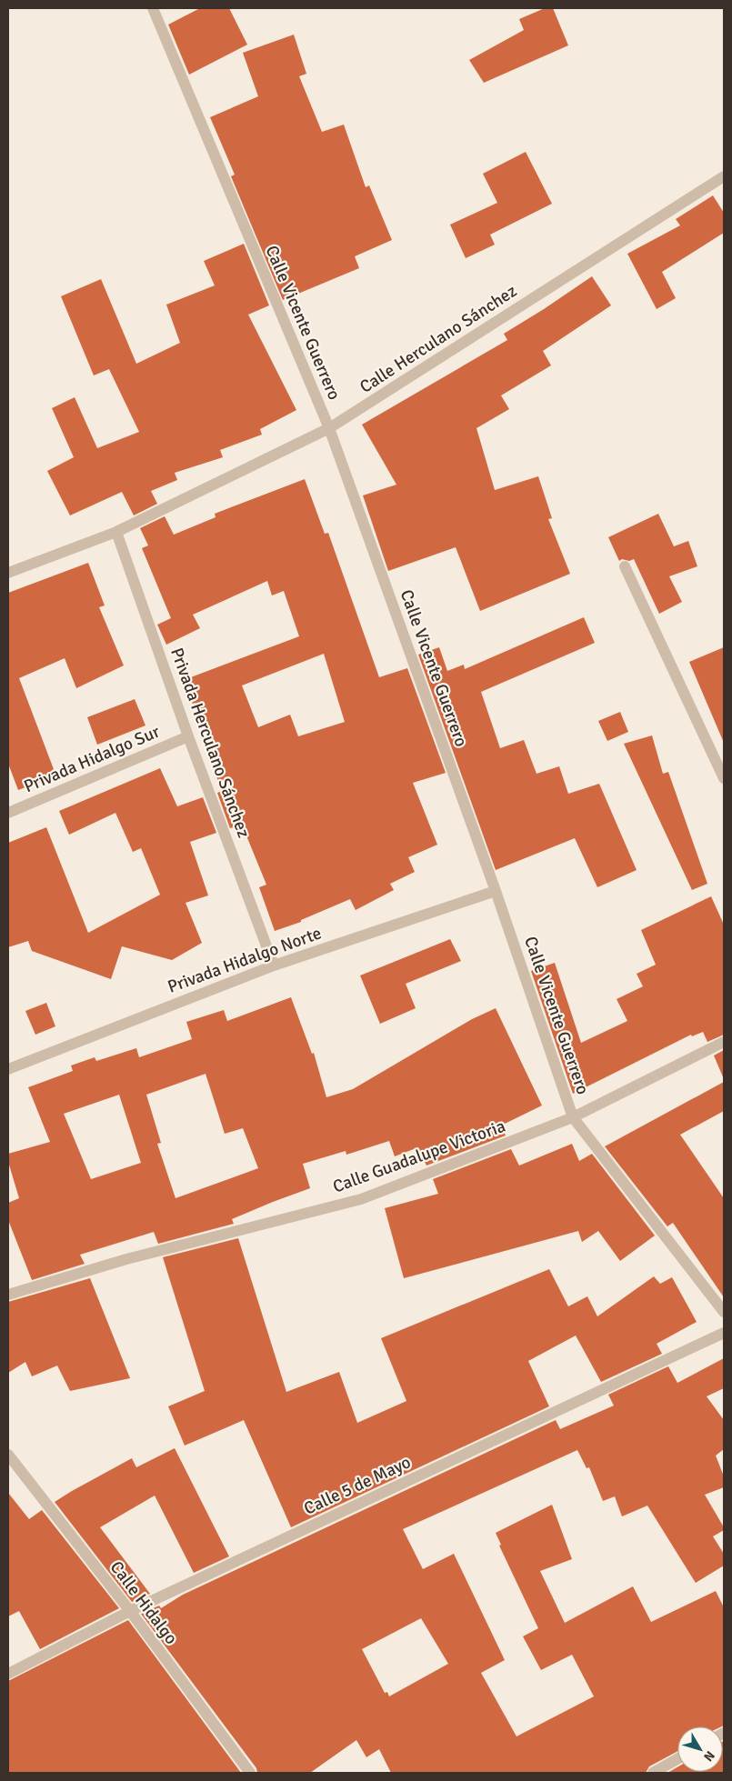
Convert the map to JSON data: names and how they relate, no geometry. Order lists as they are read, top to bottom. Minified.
{"streets":{"street":["Calle Vicente Guerrero","Calle Herculano Sánchez","Privada Herculano Sánchez","Privada Hidalgo Sur","Privada Hidalgo Norte","Calle Guadalupe Victoria","Calle 5 de Mayo","Calle Hidalgo"]},"crossings":[["Calle Vicente Guerrero","Calle Herculano Sánchez"],["Calle Vicente Guerrero","Privada Hidalgo Norte"],["Calle Vicente Guerrero","Calle Guadalupe Victoria"],["Calle Herculano Sánchez","Privada Herculano Sánchez"],["Privada Herculano Sánchez","Privada Hidalgo Sur"],["Privada Herculano Sánchez","Privada Hidalgo Norte"],["Calle 5 de Mayo","Calle Hidalgo"]],"north":"bottom right"}
